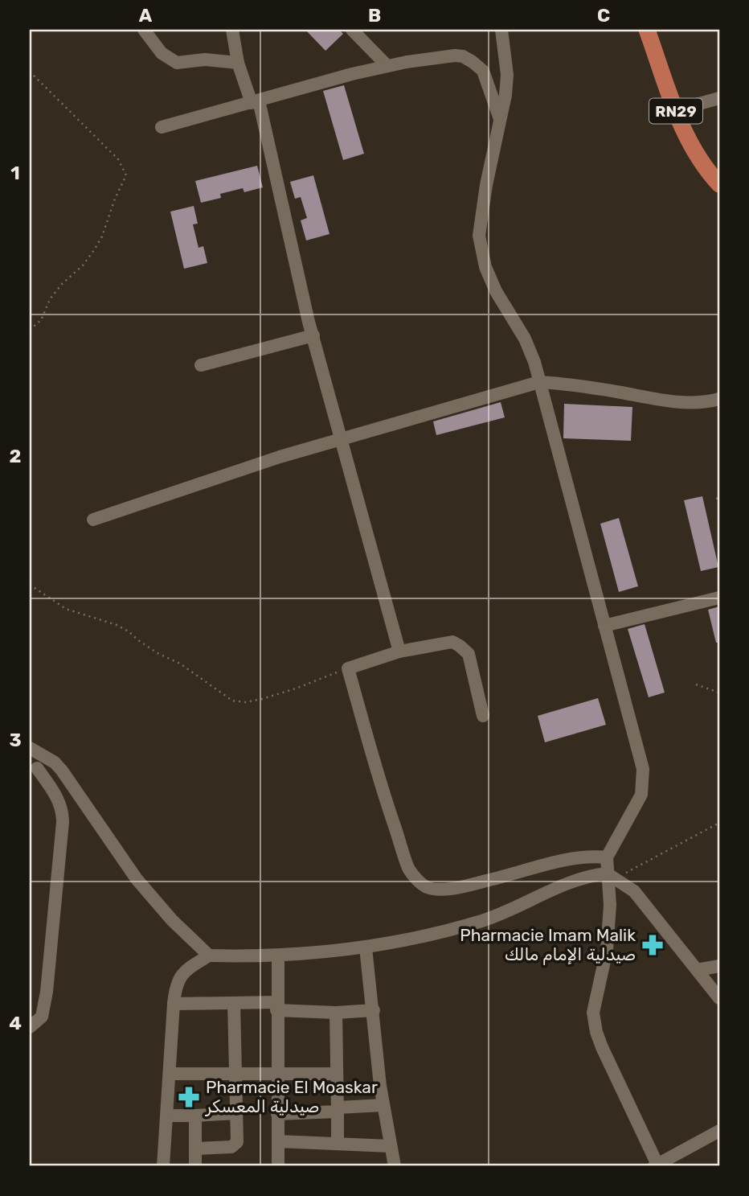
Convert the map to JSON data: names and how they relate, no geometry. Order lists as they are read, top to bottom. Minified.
{"streets":{"main road":["RN29"]},"places":{"pharmacy":["Pharmacie Imam Malik صيدلية الإمام مالك","Pharmacie El Moaskar صيدلية المعسكر"]},"grid":{"columns":["A","B","C"],"rows":["1","2","3","4"]}}
